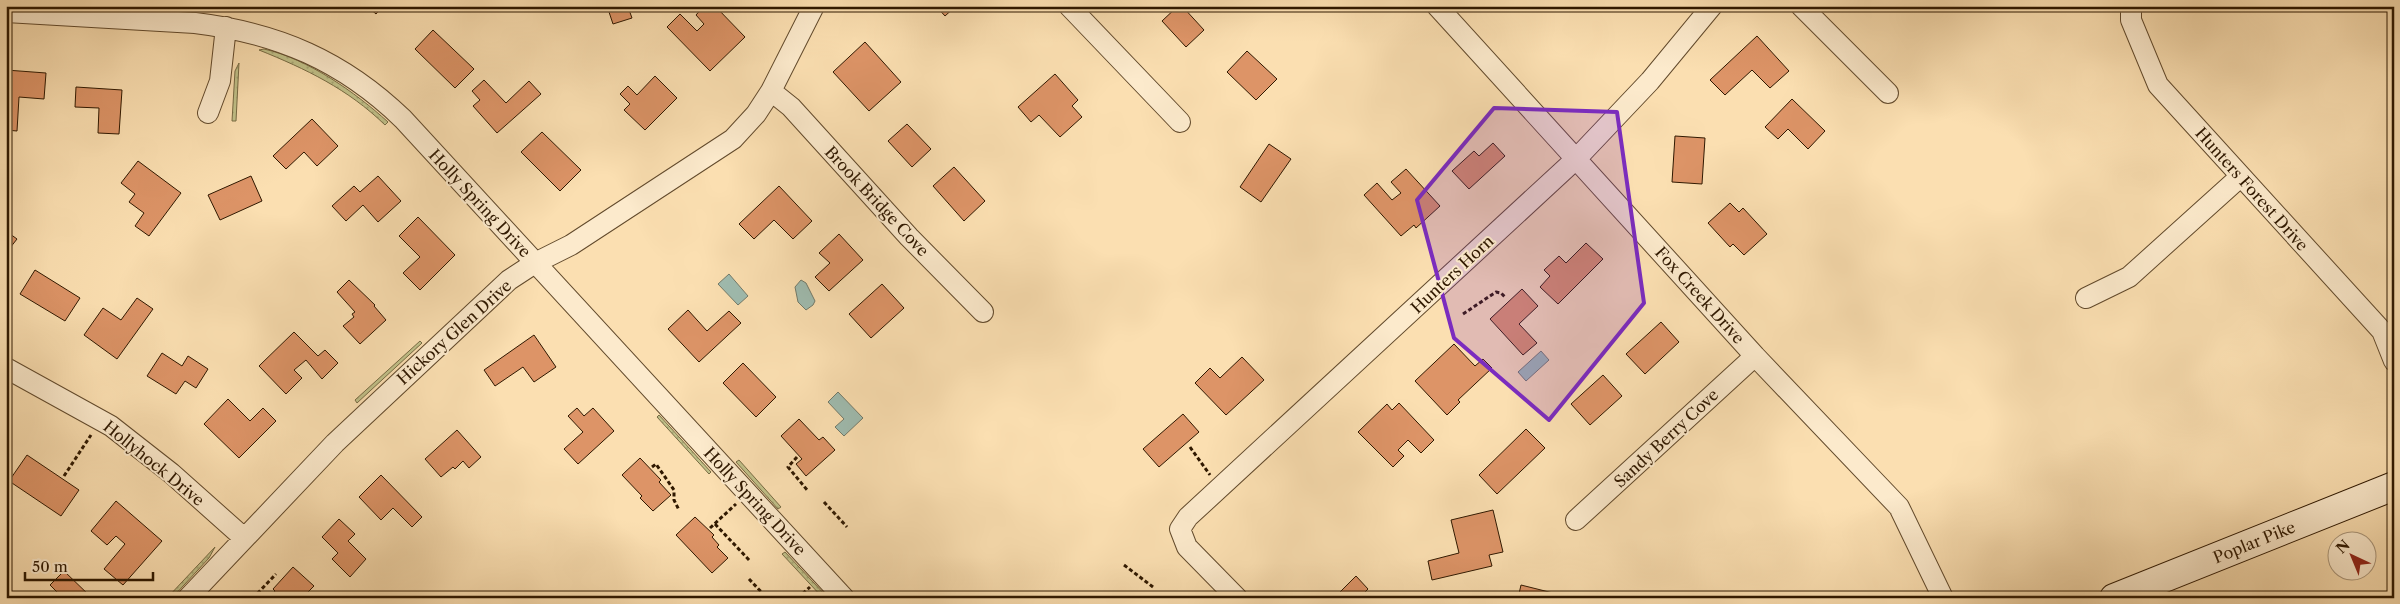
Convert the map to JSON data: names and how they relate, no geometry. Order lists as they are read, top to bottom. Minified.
{"streets":{"main road":["Poplar Pike"],"street":["Hunters Forest Drive","Brook Bridge Cove","Holly Spring Drive","Hunters Horn","Fox Creek Drive","Hickory Glen Drive","Sandy Berry Cove","Hollyhock Drive"]},"crossings":[["Brook Bridge Cove","Hickory Glen Drive"],["Holly Spring Drive","Hickory Glen Drive"],["Hunters Horn","Fox Creek Drive"],["Fox Creek Drive","Sandy Berry Cove"],["Hickory Glen Drive","Hollyhock Drive"]],"scale_bar":"50 m","north":"top left"}
